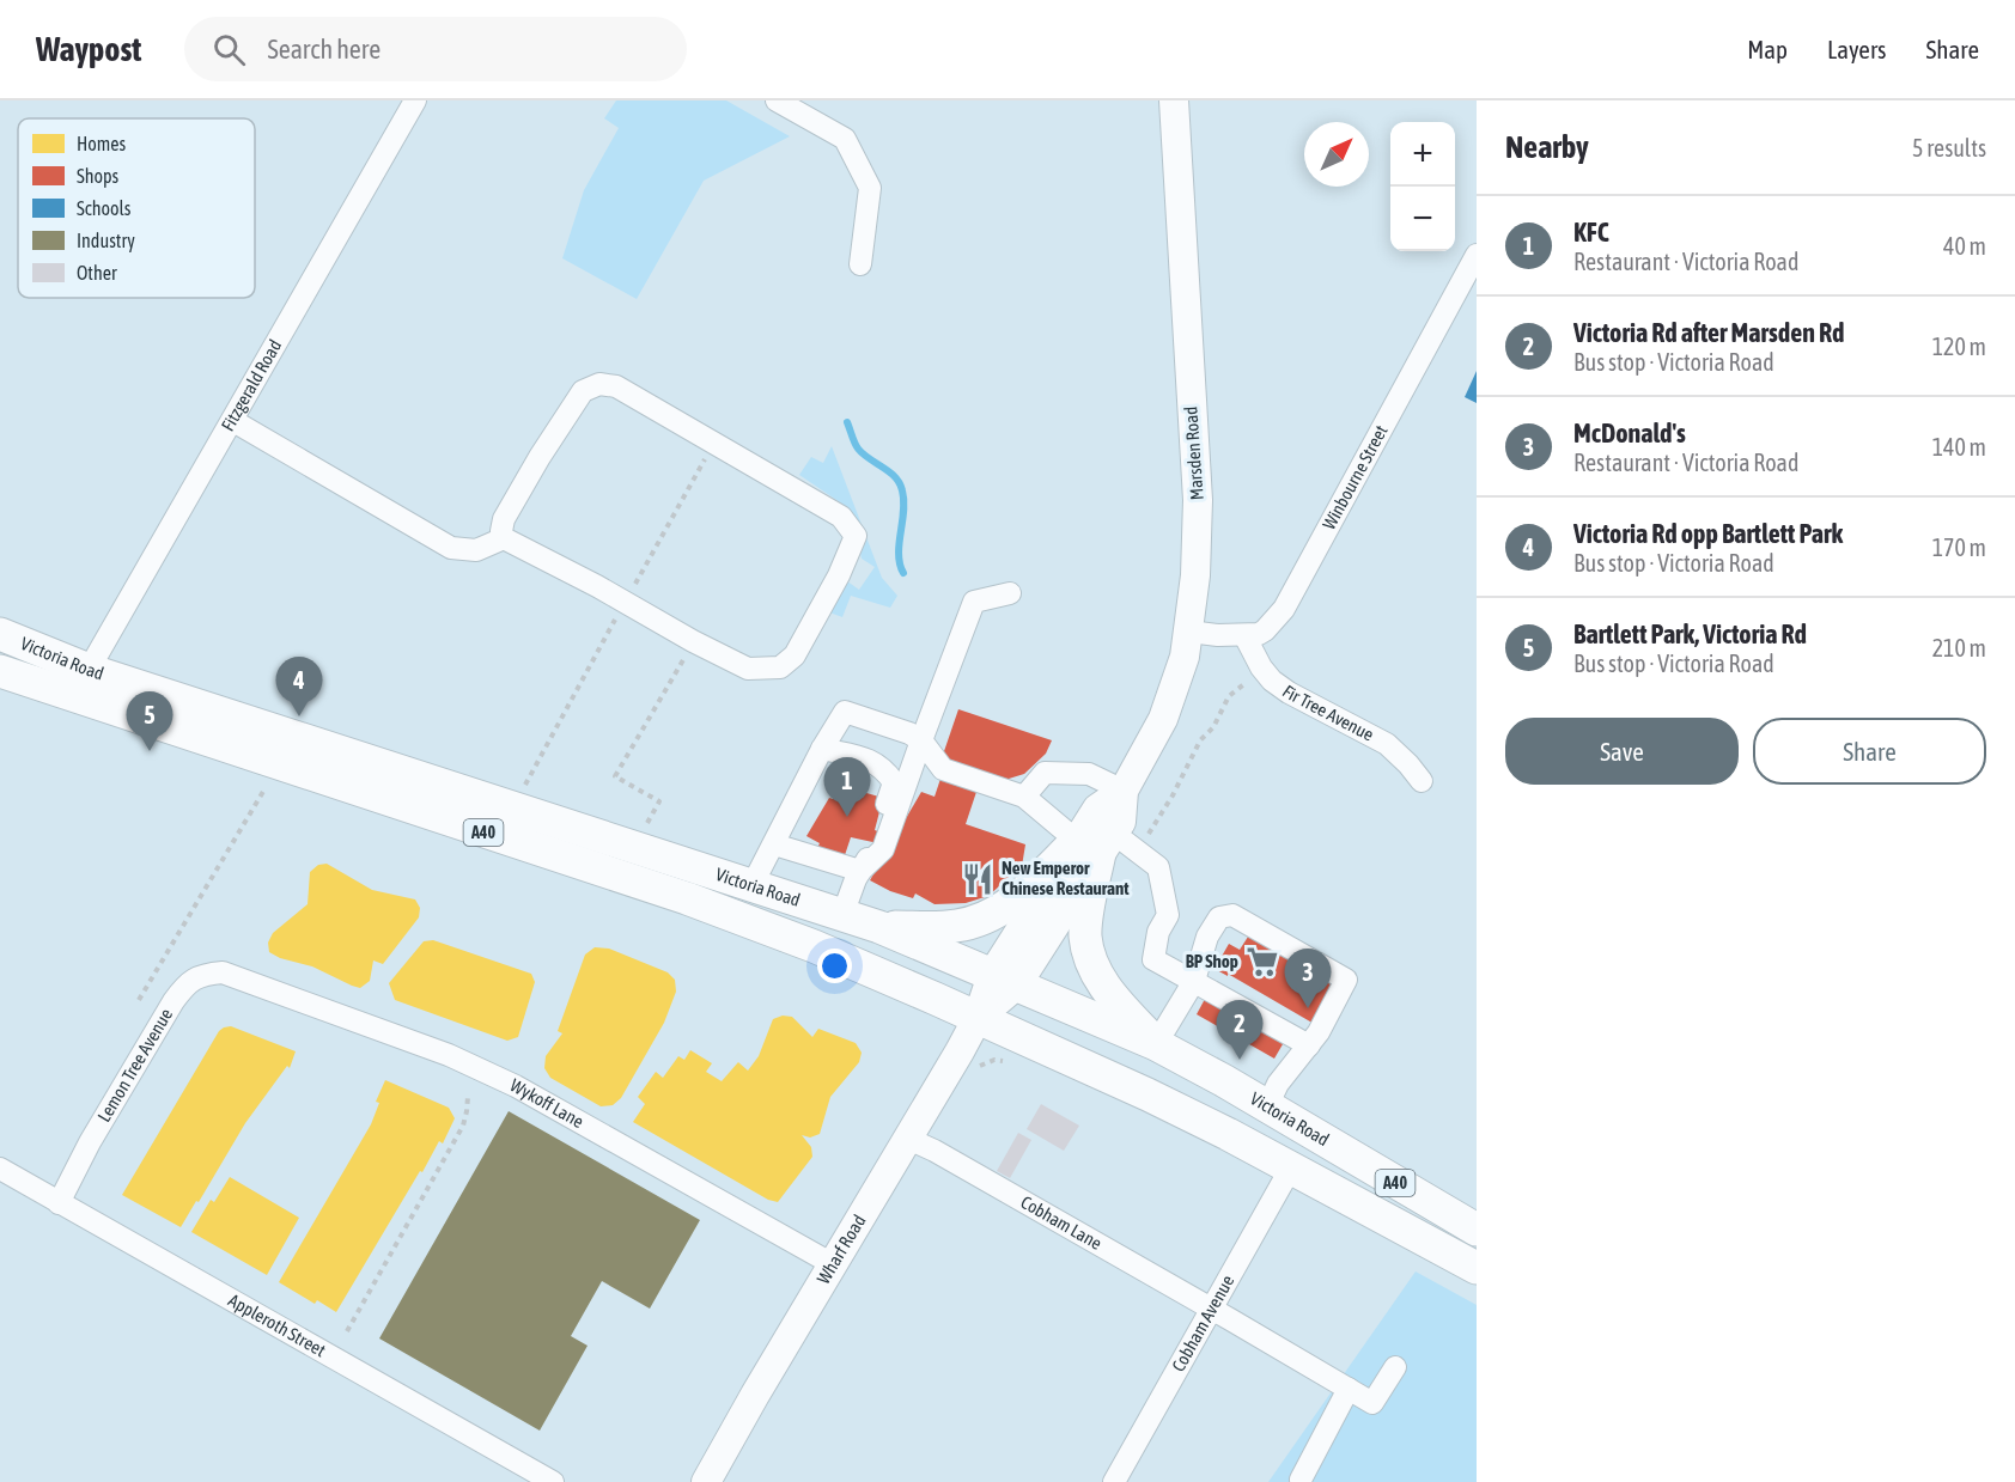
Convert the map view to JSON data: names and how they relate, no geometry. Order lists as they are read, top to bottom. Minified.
{"streets":{"highway":["Victoria Road","A40"],"main road":["Marsden Road","Wharf Road"],"street":["Fitzgerald Road","Winbourne Street","Fir Tree Avenue","Lemon Tree Avenue","Wykoff Lane","Cobham Lane","Cobham Avenue","Appleroth Street"]},"crossings":[["Fitzgerald Road","Victoria Road"],["Marsden Road","Winbourne Street"],["Marsden Road","Victoria Road"],["Marsden Road","Wharf Road"],["Winbourne Street","Fir Tree Avenue"],["Victoria Road","Wharf Road"],["Victoria Road","Cobham Avenue"],["Lemon Tree Avenue","Wykoff Lane"],["Lemon Tree Avenue","Appleroth Street"],["Wykoff Lane","Wharf Road"],["Cobham Lane","Wharf Road"],["Cobham Lane","Cobham Avenue"]],"places":{"restaurant":["New Emperor Chinese Restaurant"],"supermarket":["BP Shop"]},"legend":["Homes","Shops","Schools","Industry","Other"],"north":"top right","page":{"header":"Waypost","search":"Search here","nav":["Map","Layers","Share"],"heading":["Nearby","5 results"],"map_buttons":["+","−"],"list":[{"mark":"1","name":"KFC","note":"Restaurant · Victoria Road","value":"40 m"},{"mark":"2","name":"Victoria Rd after Marsden Rd","note":"Bus stop · Victoria Road","value":"120 m"},{"mark":"3","name":"McDonald's","note":"Restaurant · Victoria Road","value":"140 m"},{"mark":"4","name":"Victoria Rd opp Bartlett Park","note":"Bus stop · Victoria Road","value":"170 m"},{"mark":"5","name":"Bartlett Park, Victoria Rd","note":"Bus stop · Victoria Road","value":"210 m"}],"pins":["4","5","1","3","2"],"buttons":["Save","Share"]}}
